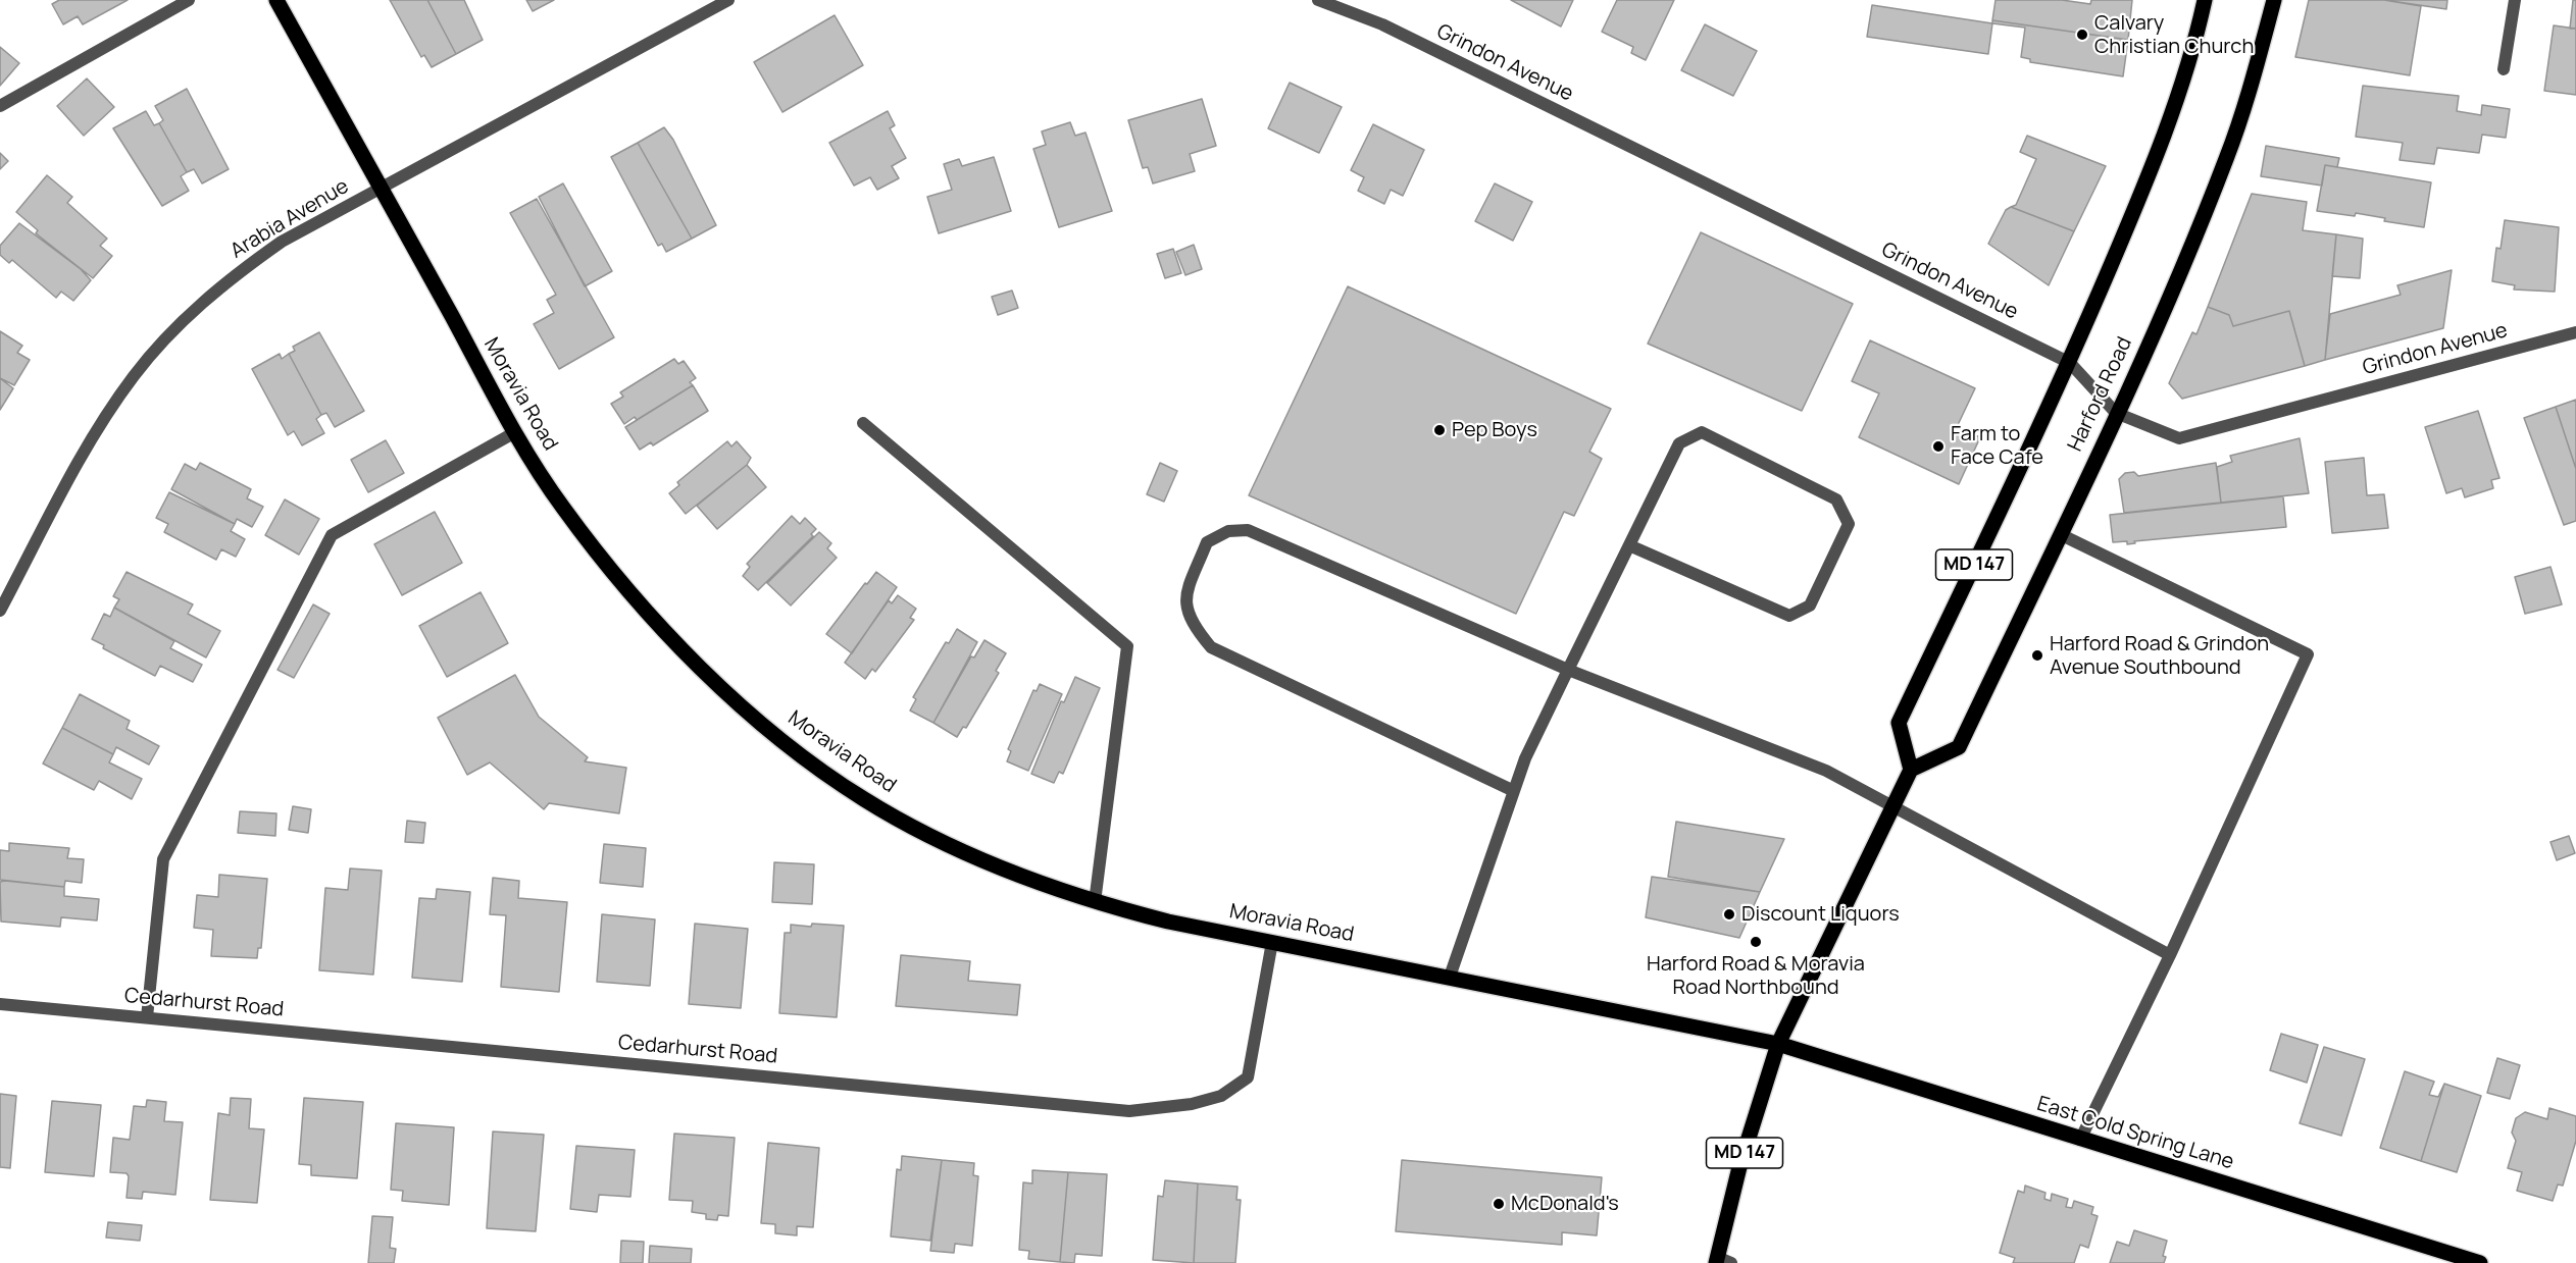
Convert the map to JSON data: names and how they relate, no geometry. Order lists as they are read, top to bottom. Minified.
{"streets":{"main road":["Moravia Road","Harford Road","MD 147","East Cold Spring Lane"],"street":["Grindon Avenue","Arabia Avenue","Cedarhurst Road"]},"crossings":[["Grindon Avenue","Harford Road"],["Arabia Avenue","Moravia Road"],["Moravia Road","MD 147"],["Moravia Road","Cedarhurst Road"],["Moravia Road","East Cold Spring Lane"],["Harford Road","MD 147"],["MD 147","East Cold Spring Lane"]],"places":["Calvary Christian Church","Pep Boys","Farm to Face Cafe","Harford Road & Grindon Avenue Southbound","Discount Liquors","Harford Road & Moravia Road Northbound","McDonald's"]}
